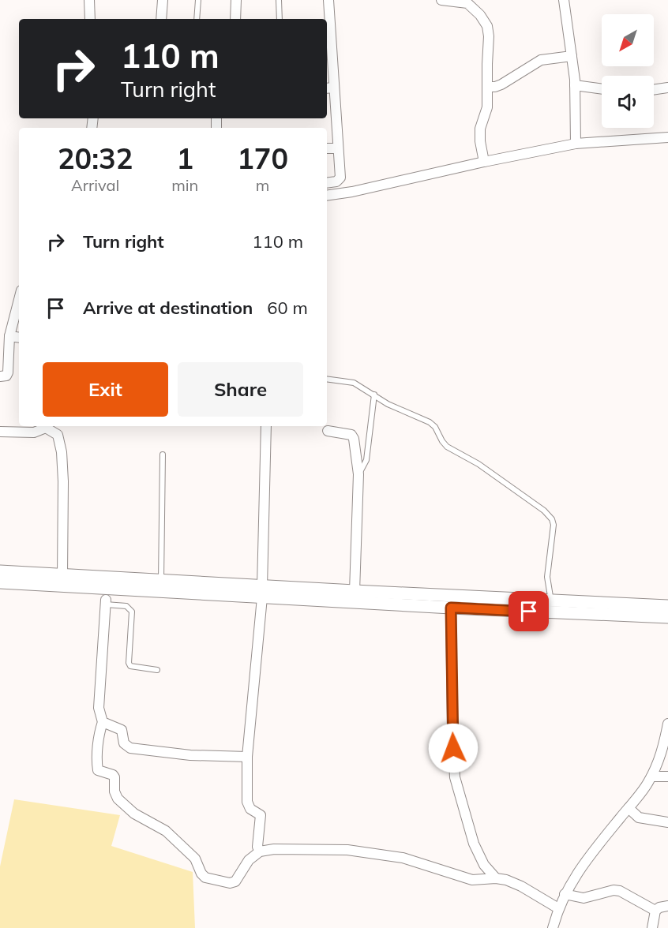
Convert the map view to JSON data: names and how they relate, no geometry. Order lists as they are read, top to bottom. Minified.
{"north":"bottom left","page":{"turn":["110 m","Turn right"],"eta":["20:32","Arrival","1","min","170","m"],"list":[{"name":"Turn right","value":"110 m"},{"name":"Arrive at destination","value":"60 m"}],"buttons":["Exit","Share"]}}
